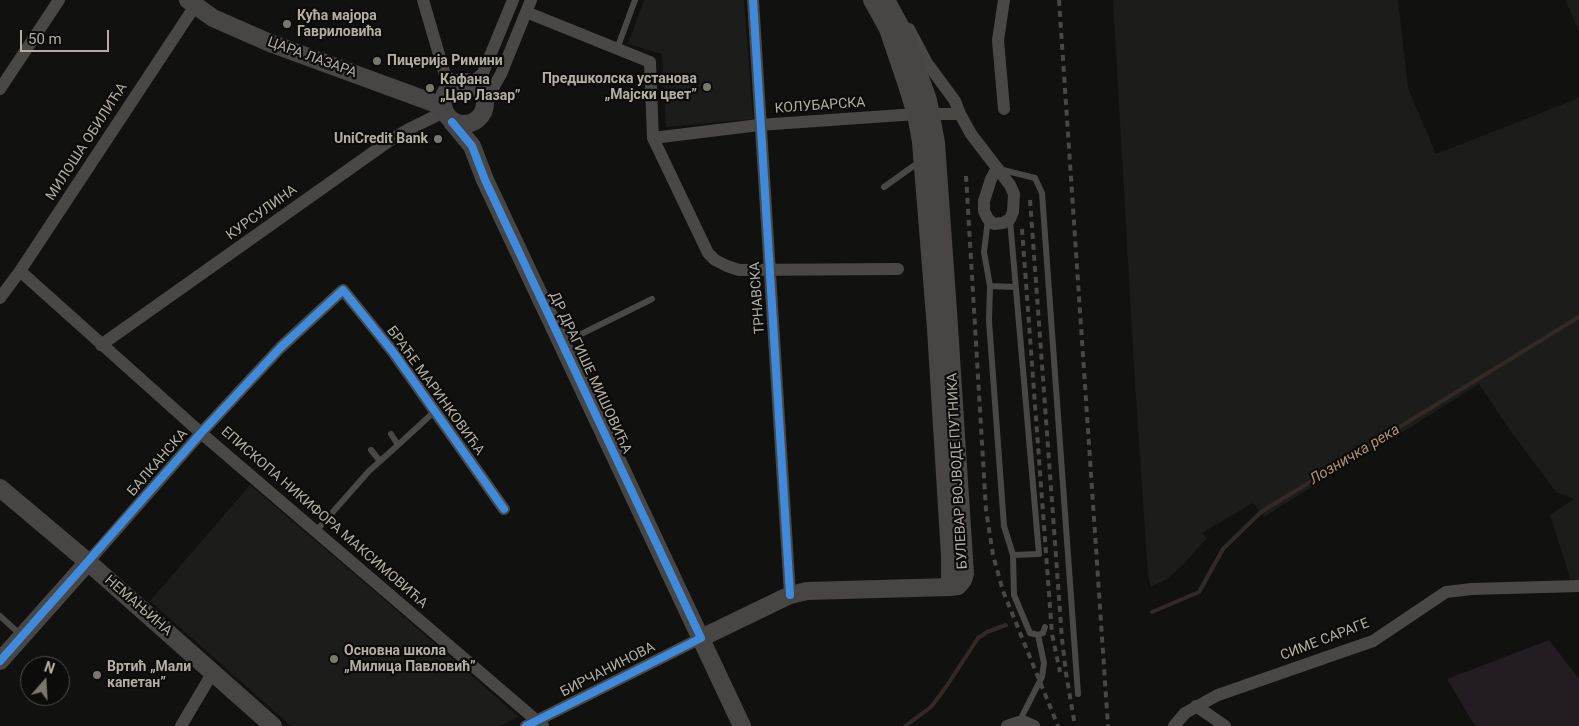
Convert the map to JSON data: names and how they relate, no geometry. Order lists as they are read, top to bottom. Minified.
{"streets":{"main road":["ЦАРА ЛАЗАРА","ДР ДРАГИШЕ МИШОВИЋА","БАЛКАНСКА","БУЛЕВАР ВОЈВОДЕ ПУТНИКА","НЕМАЊИНА","БИРЧАНИНОВА"],"street":["КОЛУБАРСКА","МИЛОША ОБИЛИЋА","КУРСУЛИНА","ТРНАВСКА","БРАЋЕ МАРИНКОВИЋА","ЕПИСКОПА НИКИФОРА МАКСИМОВИЋА","СИМЕ САРАГЕ"]},"crossings":[["ЦАРА ЛАЗАРА","МИЛОША ОБИЛИЋА"],["ЦАРА ЛАЗАРА","КУРСУЛИНА"],["ЦАРА ЛАЗАРА","ДР ДРАГИШЕ МИШОВИЋА"],["КОЛУБАРСКА","ТРНАВСКА"],["КОЛУБАРСКА","БУЛЕВАР ВОЈВОДЕ ПУТНИКА"],["МИЛОША ОБИЛИЋА","ЕПИСКОПА НИКИФОРА МАКСИМОВИЋА"],["КУРСУЛИНА","ДР ДРАГИШЕ МИШОВИЋА"],["КУРСУЛИНА","ЕПИСКОПА НИКИФОРА МАКСИМОВИЋА"],["ТРНАВСКА","БИРЧАНИНОВА"],["ДР ДРАГИШЕ МИШОВИЋА","БИРЧАНИНОВА"],["БРАЋЕ МАРИНКОВИЋА","БАЛКАНСКА"],["БАЛКАНСКА","ЕПИСКОПА НИКИФОРА МАКСИМОВИЋА"],["БАЛКАНСКА","НЕМАЊИНА"],["БУЛЕВАР ВОЈВОДЕ ПУТНИКА","БИРЧАНИНОВА"],["ЕПИСКОПА НИКИФОРА МАКСИМОВИЋА","БИРЧАНИНОВА"]],"water":["Лозничка река"],"places":["Кућа мајора Гавриловића","Пицерија Римини","Предшколска установа „Мајски цвет”","Кафана „Цар Лазар”","UniCredit Bank","Основна школа „Милица Павловић”","Вртић „Мали капетан”"],"scale_bar":"50 m","north":"top"}
